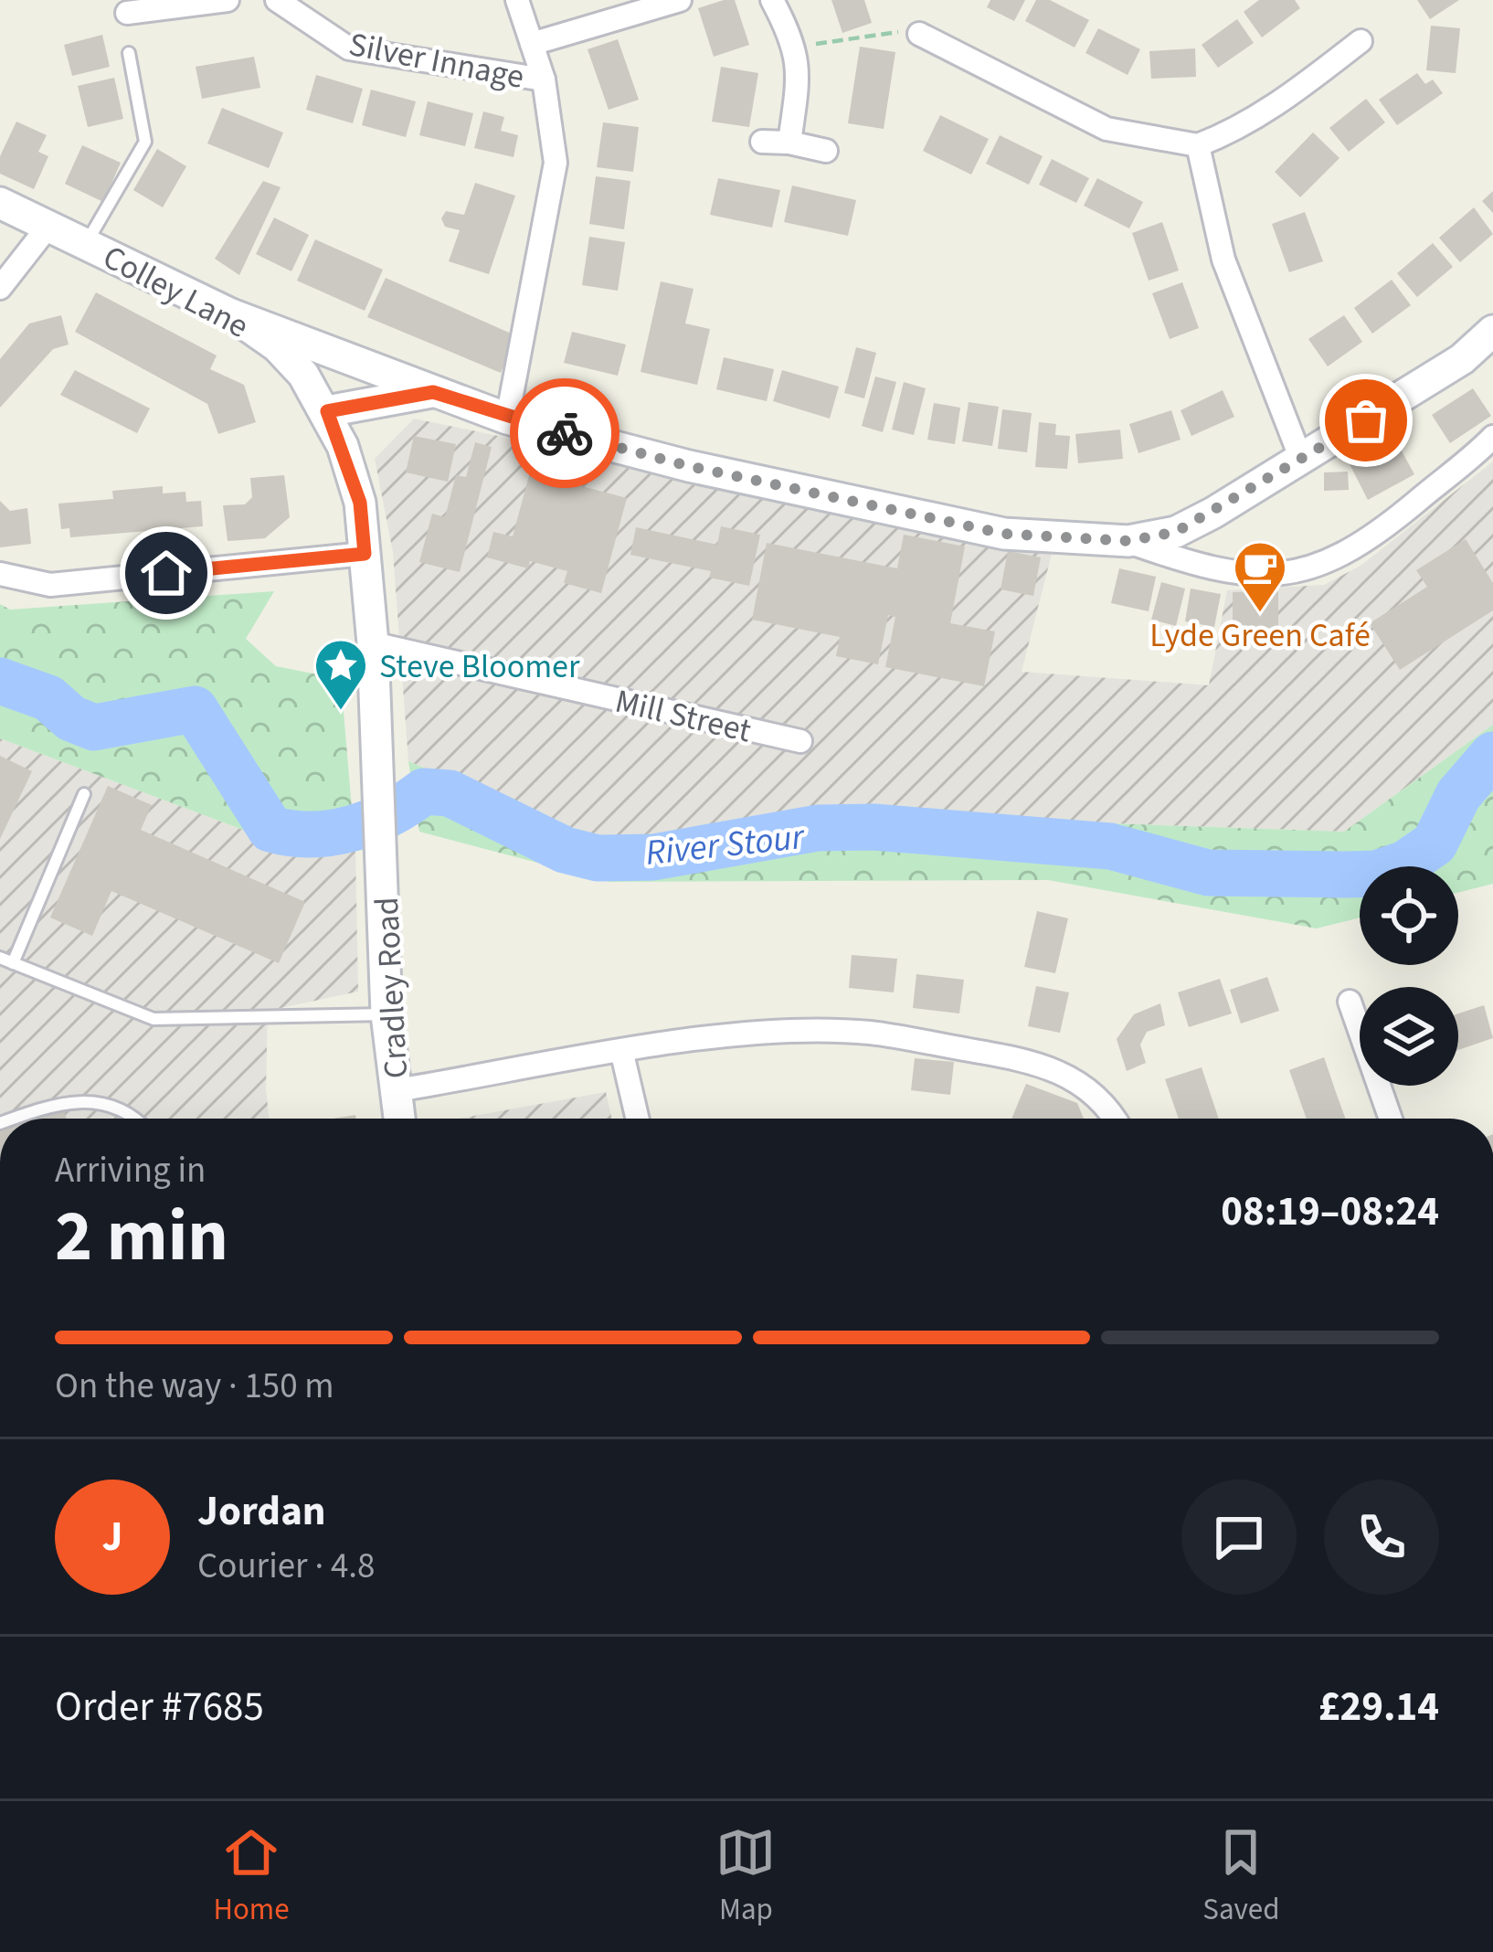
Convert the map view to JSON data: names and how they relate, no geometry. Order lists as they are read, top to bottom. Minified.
{"streets":{"street":["Silver Innage","Colley Lane","Mill Street","Cradley Road"]},"crossings":[["Colley Lane","Mill Street"],["Colley Lane","Cradley Road"],["Mill Street","Cradley Road"]],"water":["River Stour"],"places":{"cafe":["Lyde Green Café"],"place":["Steve Bloomer"]},"page":{"heading":["2 min","Arriving in","08:19–08:24"],"panel":["Jordan","Courier · 4.8","Order #7685","£29.14"],"bar":"On the way · 150 m","round":"J","tabs":["Home","Map","Saved"]}}
